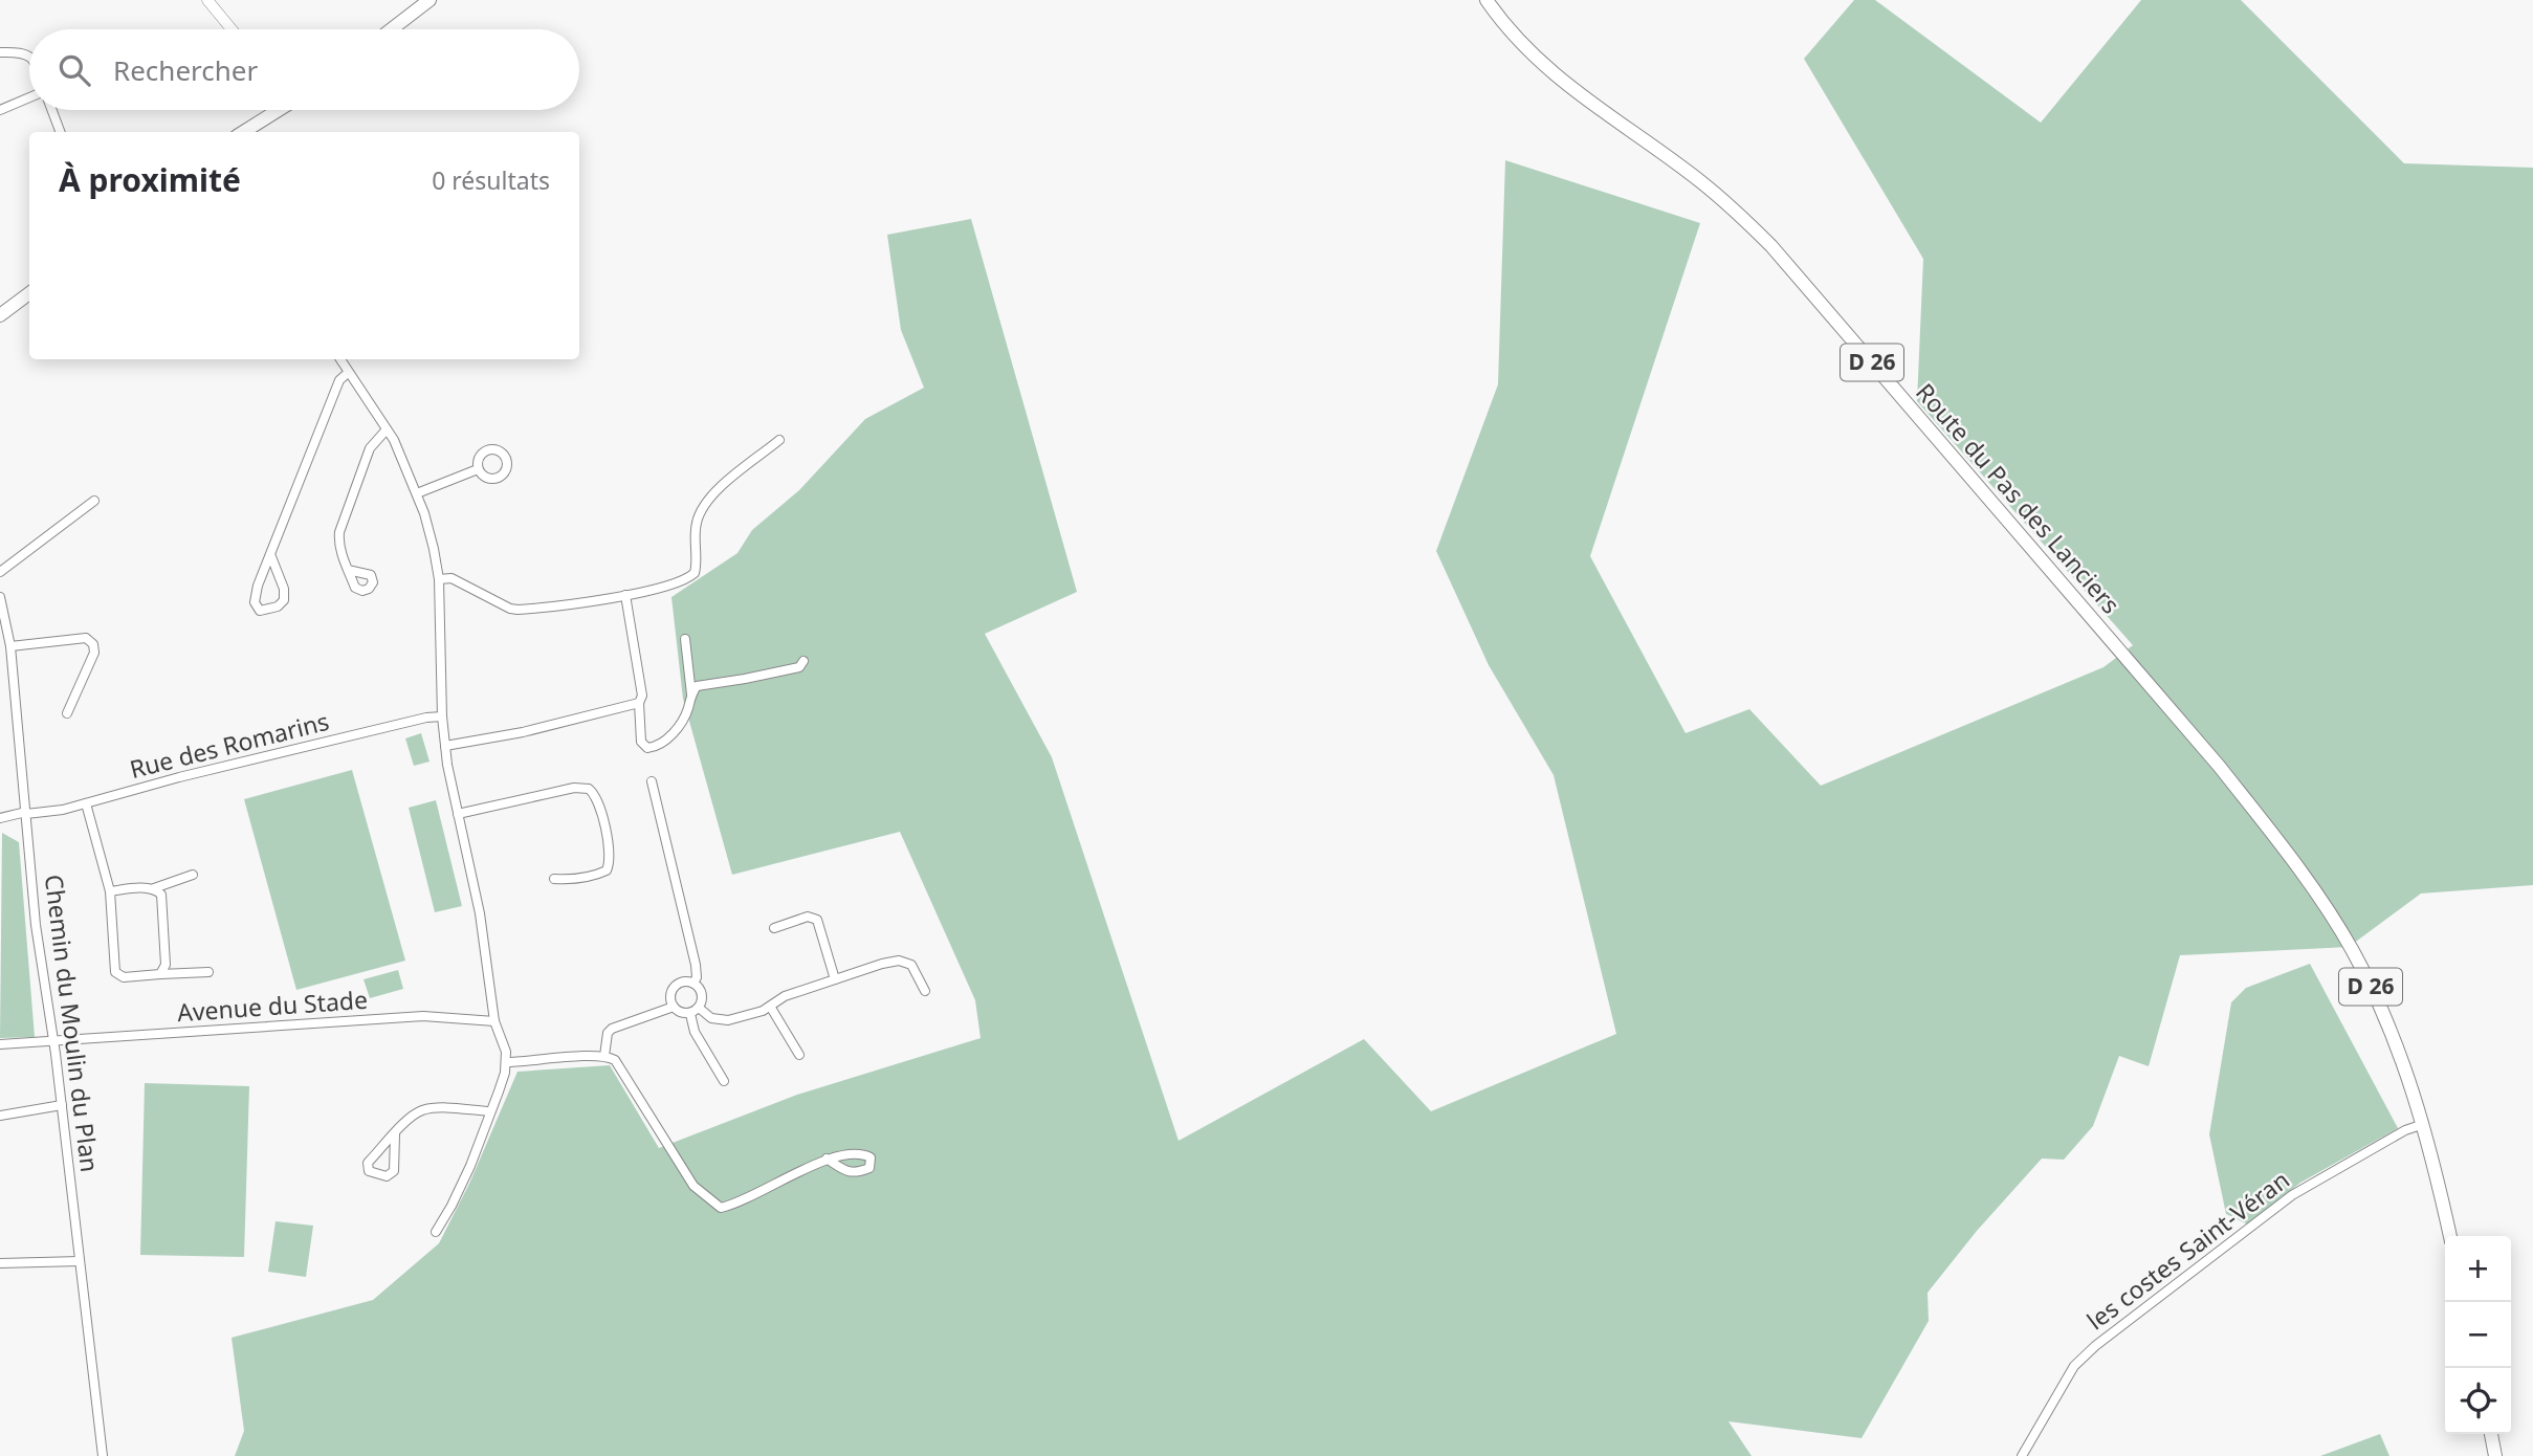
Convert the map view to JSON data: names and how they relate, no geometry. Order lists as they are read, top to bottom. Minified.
{"streets":{"main road":["D 26","Route du Pas des Lanciers"],"street":["Rue des Romarins","Avenue du Stade","Chemin du Moulin du Plan","les costes Saint-Véran"]},"crossings":[["D 26","Route du Pas des Lanciers"],["D 26","les costes Saint-Véran"],["Route du Pas des Lanciers","les costes Saint-Véran"],["Rue des Romarins","Chemin du Moulin du Plan"],["Avenue du Stade","Chemin du Moulin du Plan"]],"page":{"search":"Rechercher","heading":["À proximité","0 résultats"],"map_buttons":["+","−"]}}
